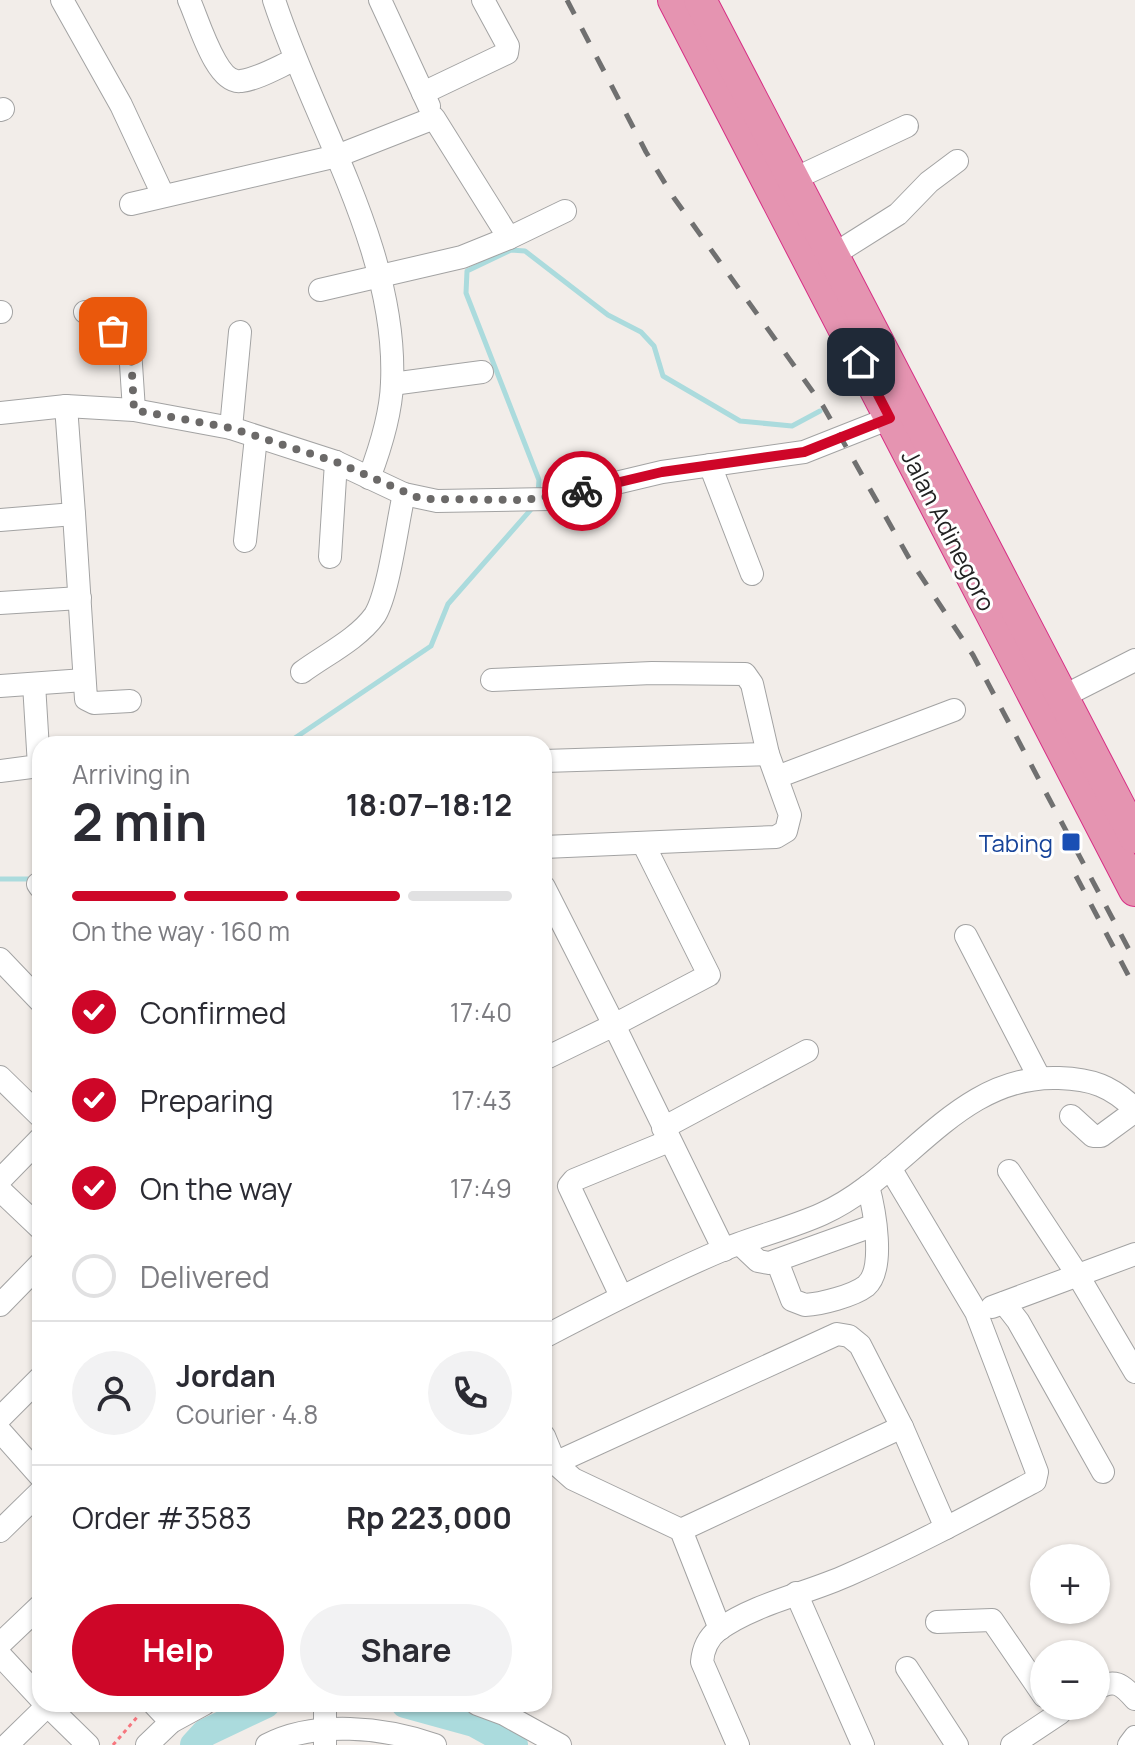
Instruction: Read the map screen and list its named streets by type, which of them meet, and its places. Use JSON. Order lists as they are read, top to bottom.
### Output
{
  "streets": {
    "highway": ["Jalan Adinegoro"]
  },
  "places": {
    "transit": ["Tabing"]
  },
  "page": {
    "heading": ["2 min", "Arriving in", "18:07–18:12"],
    "panel": [
      "Jordan",
      "Courier · 4.8",
      "Order #3583",
      "Rp 223,000"
    ],
    "bar": "On the way · 160 m",
    "list": [
      ["Confirmed", "17:40"],
      ["Preparing", "17:43"],
      ["On the way", "17:49"],
      "Delivered"
    ],
    "map_buttons": ["+", "−"],
    "buttons": ["Help", "Share"]
  }
}
